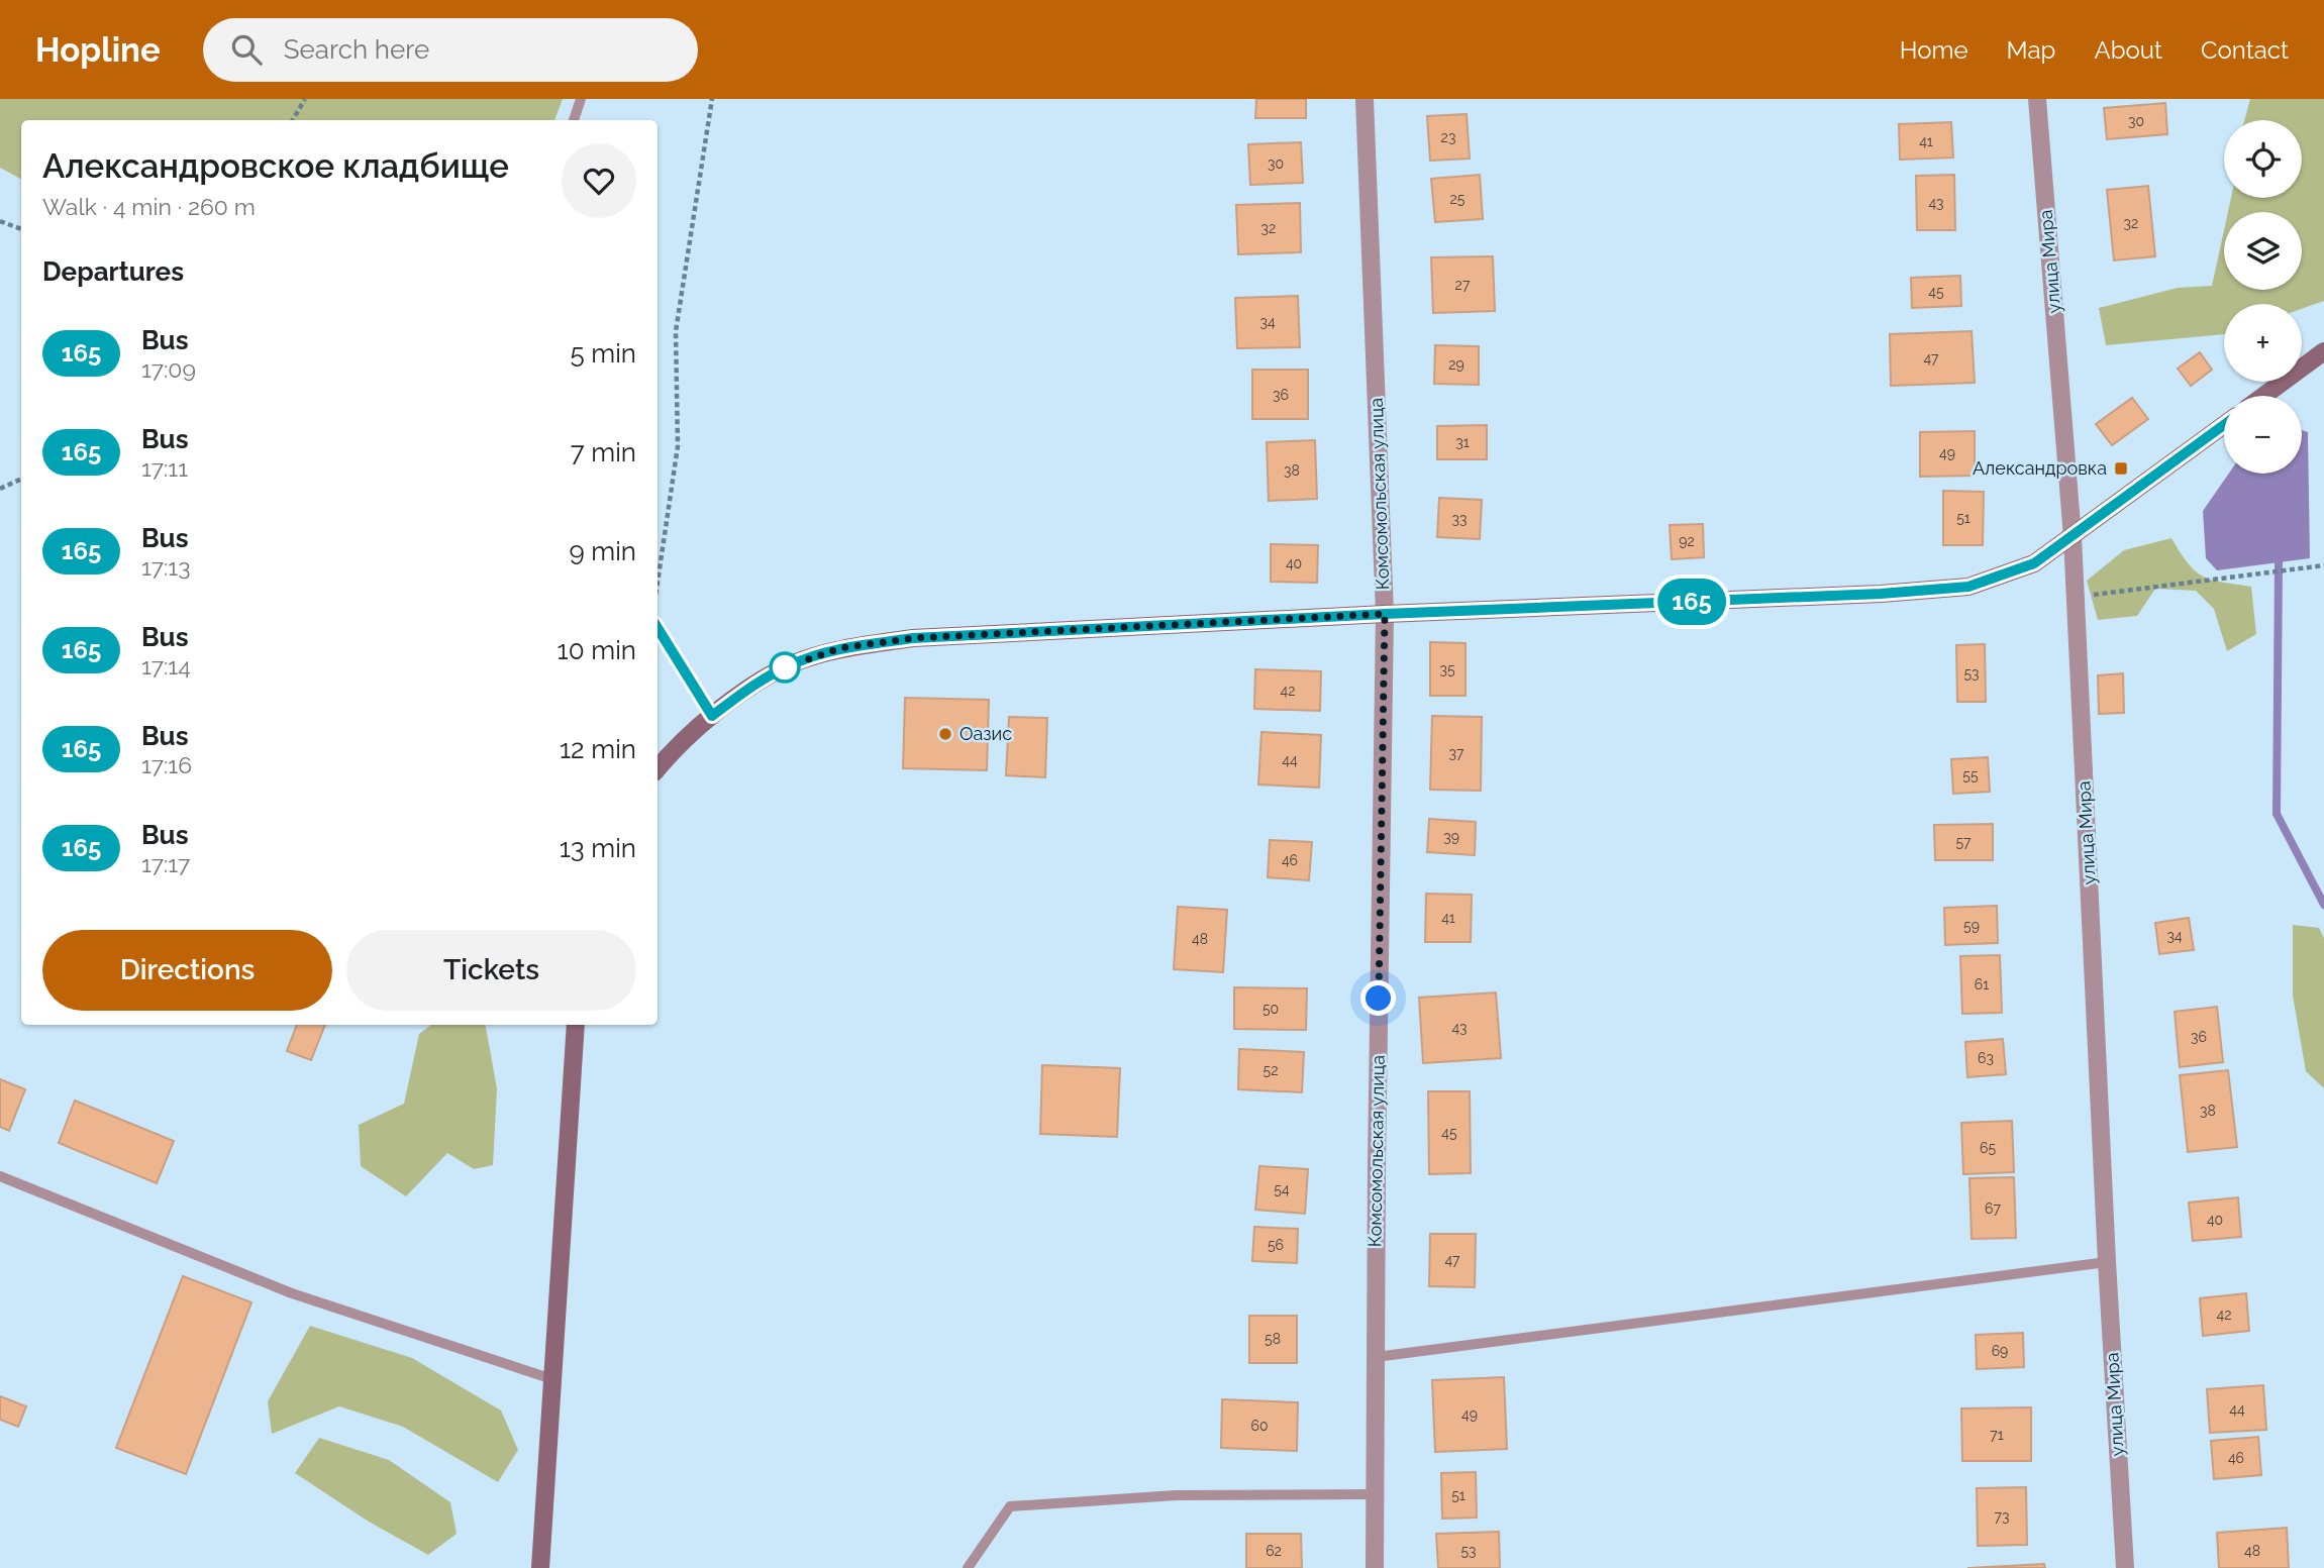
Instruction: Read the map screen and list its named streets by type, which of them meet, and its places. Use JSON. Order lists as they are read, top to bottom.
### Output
{
  "streets": {
    "street": ["улица Мира", "Комсомольская улица"]
  },
  "places": {
    "transit": ["Александровка"],
    "other": ["Оазис"]
  },
  "lines": ["bus line 165"],
  "house_numbers": [
    "30",
    "23",
    "41",
    "30",
    "25",
    "43",
    "32",
    "32",
    "27",
    "45",
    "34",
    "47",
    "29",
    "36",
    "31",
    "49",
    "38",
    "51",
    "33",
    "92",
    "40",
    "35",
    "53",
    "42",
    "37",
    "44",
    "55",
    "39",
    "57",
    "46",
    "41",
    "59",
    "34",
    "48",
    "61",
    "50",
    "43",
    "36",
    "63",
    "52",
    "38",
    "45",
    "65",
    "54",
    "67",
    "40",
    "56",
    "47",
    "42",
    "58",
    "69",
    "44",
    "49",
    "60",
    "71",
    "46",
    "51",
    "73",
    "62",
    "53",
    "48"
  ],
  "page": {
    "header": "Hopline",
    "search": "Search here",
    "nav": [
      "Home",
      "Map",
      "About",
      "Contact"
    ],
    "on_map": "165",
    "map_buttons": ["+", "−"],
    "heading": [
      ["Александровское кладбище", "Walk · 4 min · 260 m"],
      "Departures"
    ],
    "list": [
      {
        "mark": "165",
        "name": "Bus",
        "note": "17:09",
        "value": "5 min"
      },
      {
        "mark": "165",
        "name": "Bus",
        "note": "17:11",
        "value": "7 min"
      },
      {
        "mark": "165",
        "name": "Bus",
        "note": "17:13",
        "value": "9 min"
      },
      {
        "mark": "165",
        "name": "Bus",
        "note": "17:14",
        "value": "10 min"
      },
      {
        "mark": "165",
        "name": "Bus",
        "note": "17:16",
        "value": "12 min"
      },
      {
        "mark": "165",
        "name": "Bus",
        "note": "17:17",
        "value": "13 min"
      }
    ],
    "buttons": ["Directions", "Tickets"]
  }
}
